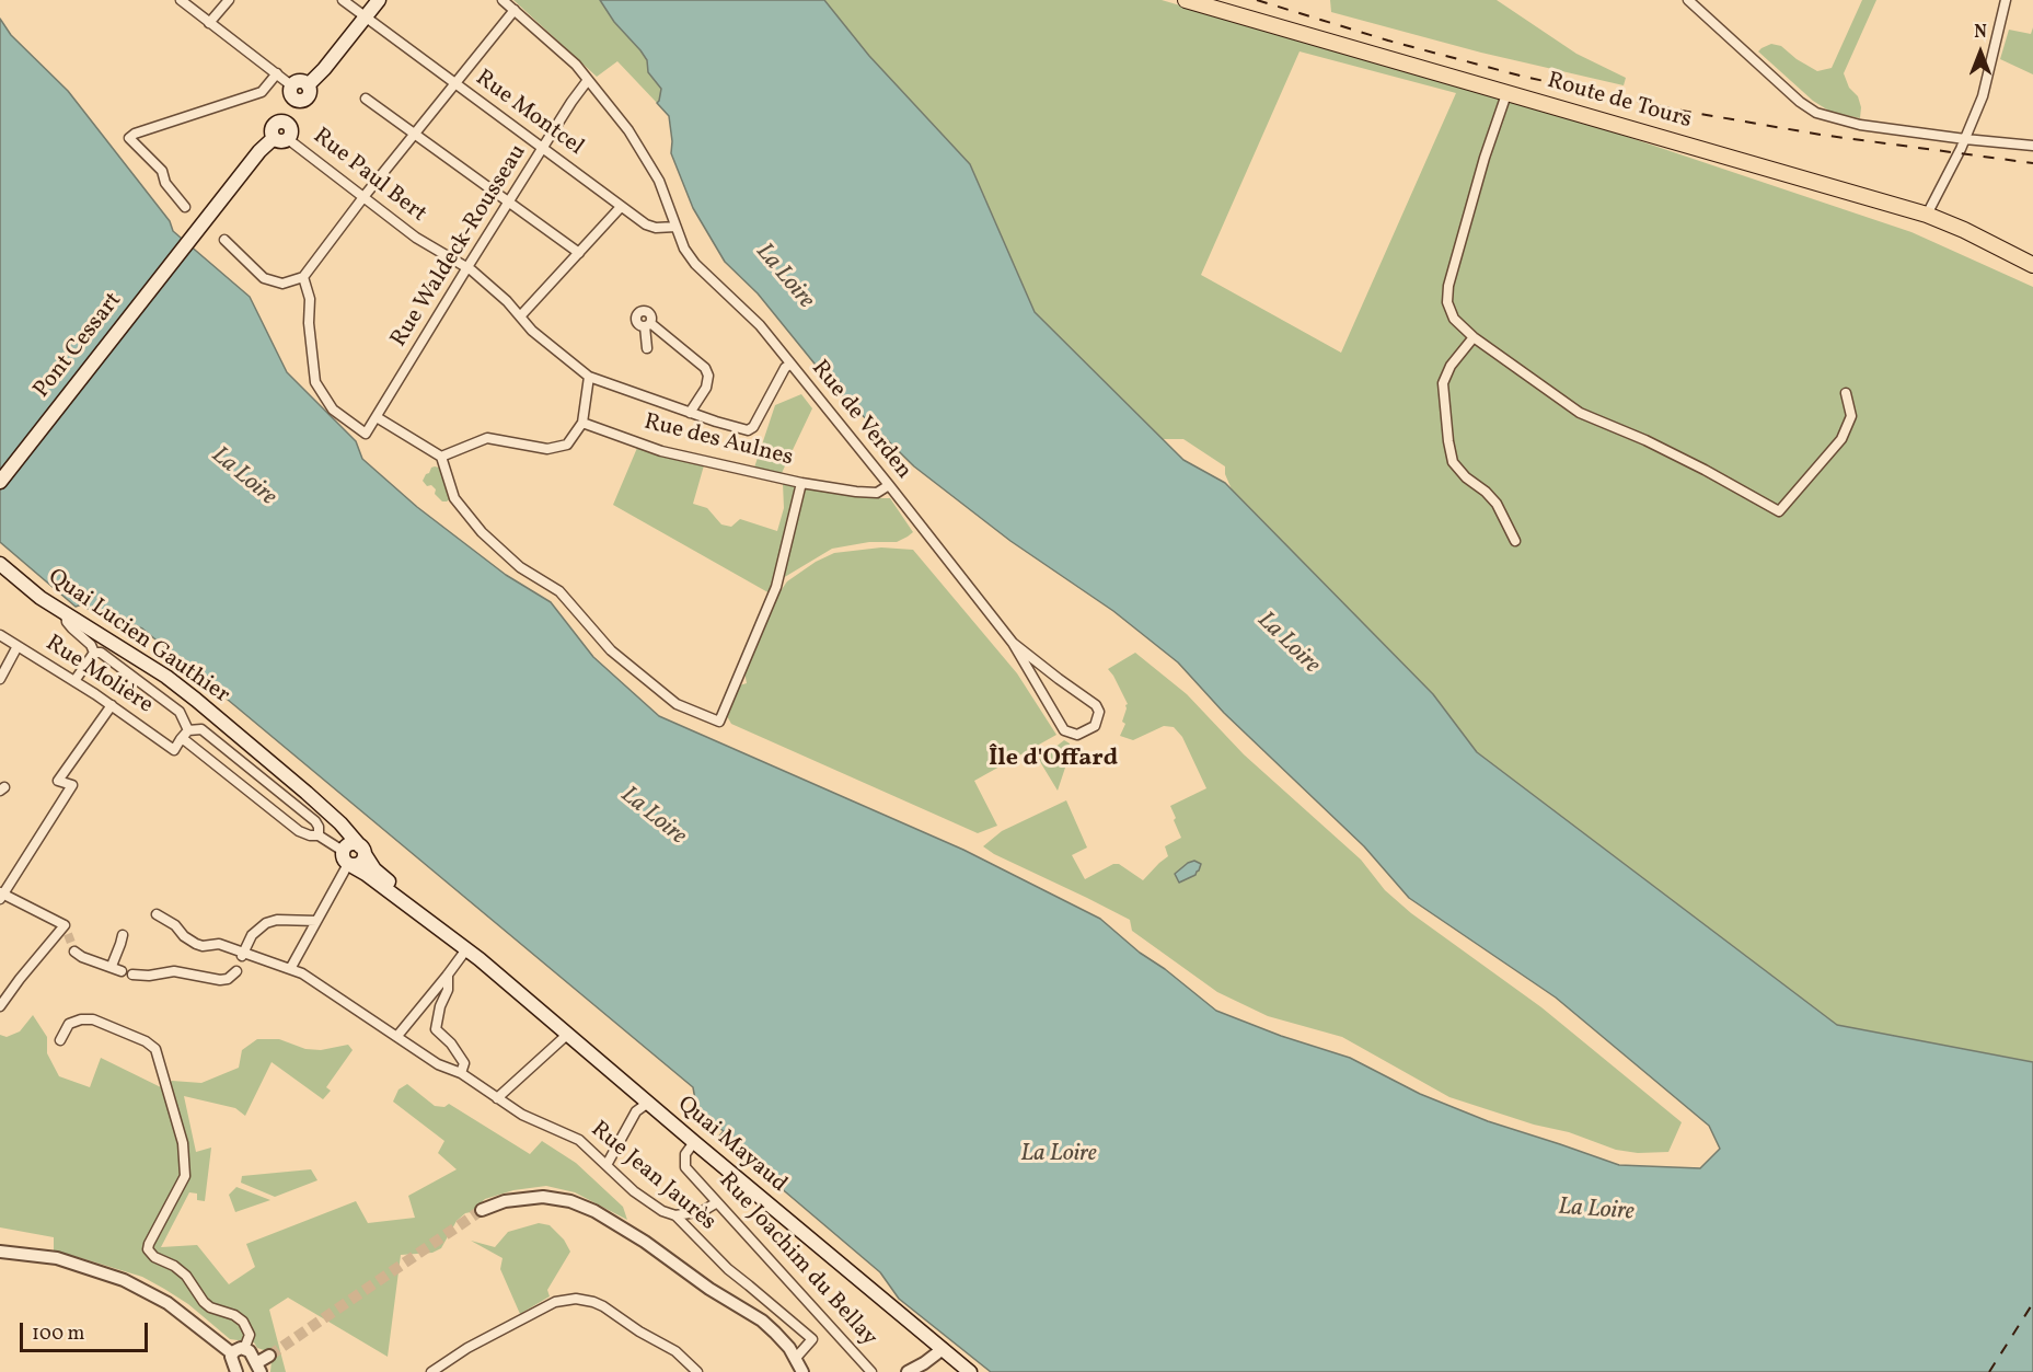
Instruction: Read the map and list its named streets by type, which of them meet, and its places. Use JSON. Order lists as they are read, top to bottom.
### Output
{
  "streets": {
    "main road": [
      "Route de Tours",
      "Pont Cessart",
      "Quai Lucien Gauthier",
      "Quai Mayaud"
    ],
    "street": [
      "Rue Montcel",
      "Rue Paul Bert",
      "Rue Waldeck-Rousseau",
      "Rue de Verden",
      "Rue des Aulnes",
      "Rue Molière",
      "Rue Jean Jaurès",
      "Rue Joachim du Bellay"
    ]
  },
  "crossings": [
    ["Rue Montcel", "Rue Waldeck-Rousseau"],
    ["Rue Montcel", "Rue de Verden"],
    ["Rue Paul Bert", "Rue Waldeck-Rousseau"],
    ["Rue Paul Bert", "Pont Cessart"],
    ["Rue Paul Bert", "Rue de Verden"],
    ["Rue Waldeck-Rousseau", "Rue de Verden"],
    ["Rue de Verden", "Rue des Aulnes"],
    ["Quai Lucien Gauthier", "Quai Mayaud"],
    ["Quai Mayaud", "Rue Joachim du Bellay"]
  ],
  "districts": ["Île d'Offard"],
  "water": ["La Loire"],
  "scale_bar": "100 m",
  "north": "top"
}
